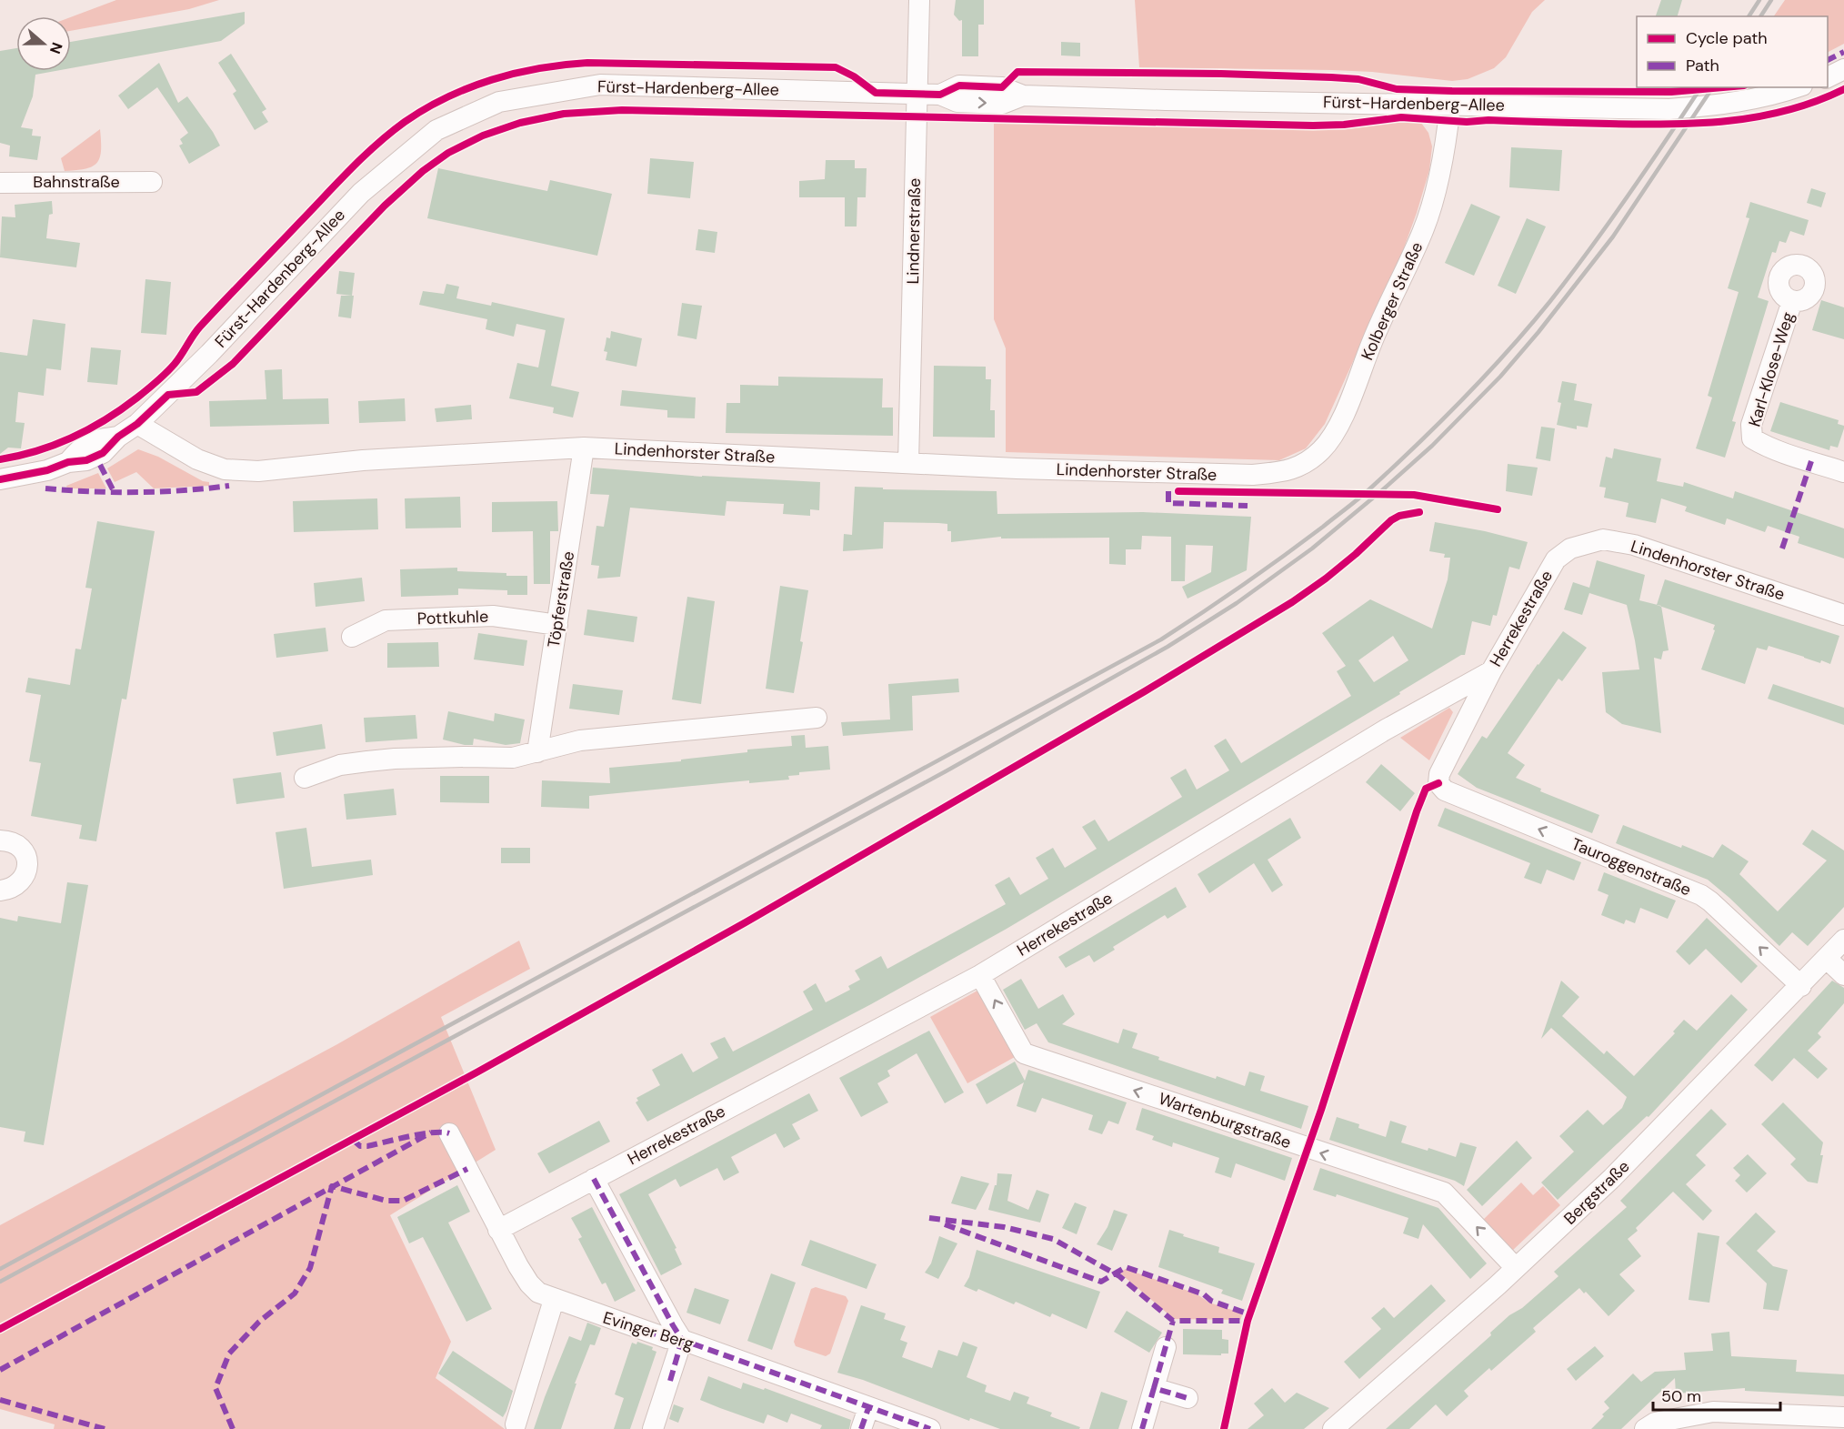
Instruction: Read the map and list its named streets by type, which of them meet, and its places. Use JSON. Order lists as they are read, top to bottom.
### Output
{
  "streets": {
    "street": [
      "Fürst-Hardenberg-Allee",
      "Bahnstraße",
      "Lindnerstraße",
      "Kolberger Straße",
      "Karl-Klose-Weg",
      "Lindenhorster Straße",
      "Töpferstraße",
      "Pottkuhle",
      "Herrekestraße",
      "Tauroggenstraße",
      "Wartenburgstraße",
      "Bergstraße",
      "Evinger Berg"
    ]
  },
  "crossings": [
    ["Fürst-Hardenberg-Allee", "Lindnerstraße"],
    ["Fürst-Hardenberg-Allee", "Kolberger Straße"],
    ["Fürst-Hardenberg-Allee", "Lindenhorster Straße"],
    ["Lindnerstraße", "Lindenhorster Straße"],
    ["Kolberger Straße", "Lindenhorster Straße"],
    ["Lindenhorster Straße", "Töpferstraße"],
    ["Lindenhorster Straße", "Herrekestraße"],
    ["Töpferstraße", "Pottkuhle"],
    ["Herrekestraße", "Tauroggenstraße"],
    ["Herrekestraße", "Wartenburgstraße"],
    ["Herrekestraße", "Evinger Berg"],
    ["Tauroggenstraße", "Bergstraße"],
    ["Wartenburgstraße", "Bergstraße"]
  ],
  "one_way": ["Tauroggenstraße", "Wartenburgstraße"],
  "legend": ["Cycle path", "Path"],
  "scale_bar": "50 m",
  "north": "right"
}
